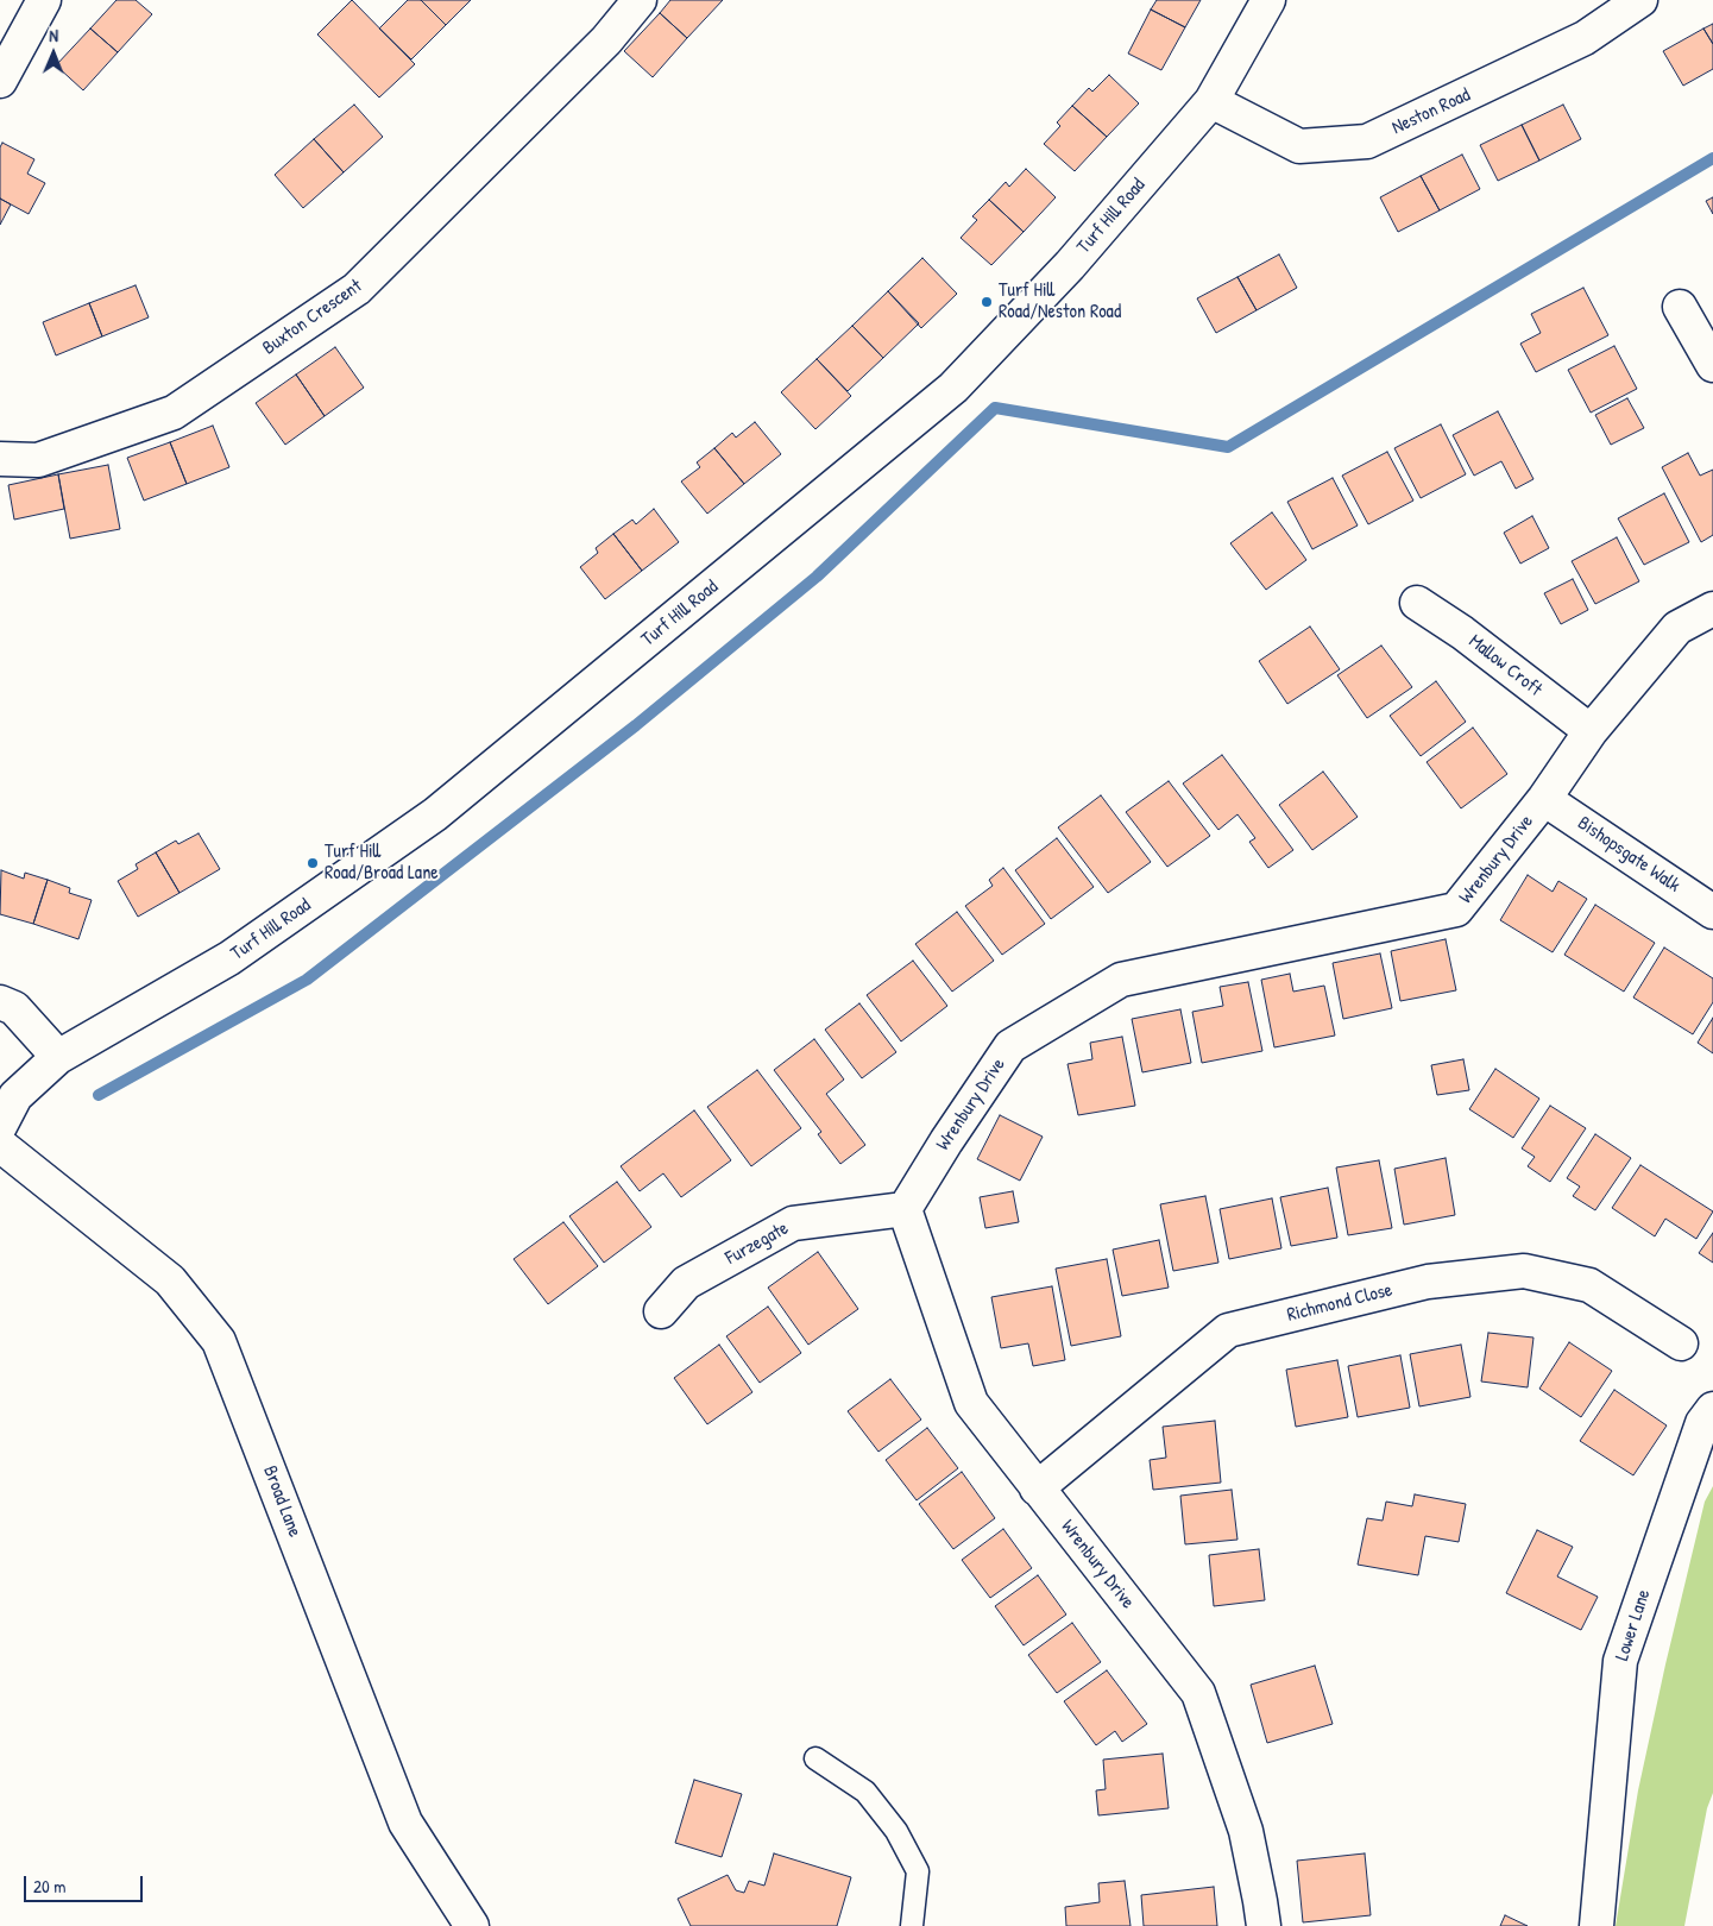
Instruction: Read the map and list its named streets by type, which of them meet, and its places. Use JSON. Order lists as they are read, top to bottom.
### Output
{
  "streets": {
    "street": [
      "Neston Road",
      "Turf Hill Road",
      "Buxton Crescent",
      "Mallow Croft",
      "Bishopsgate Walk",
      "Wrenbury Drive",
      "Furzegate",
      "Richmond Close",
      "Broad Lane",
      "Lower Lane"
    ]
  },
  "crossings": [
    ["Neston Road", "Turf Hill Road"],
    ["Mallow Croft", "Wrenbury Drive"],
    ["Bishopsgate Walk", "Wrenbury Drive"],
    ["Wrenbury Drive", "Furzegate"],
    ["Wrenbury Drive", "Richmond Close"]
  ],
  "places": ["Turf Hill Road/Neston Road", "Turf Hill Road/Broad Lane"],
  "scale_bar": "20 m",
  "north": "top"
}
